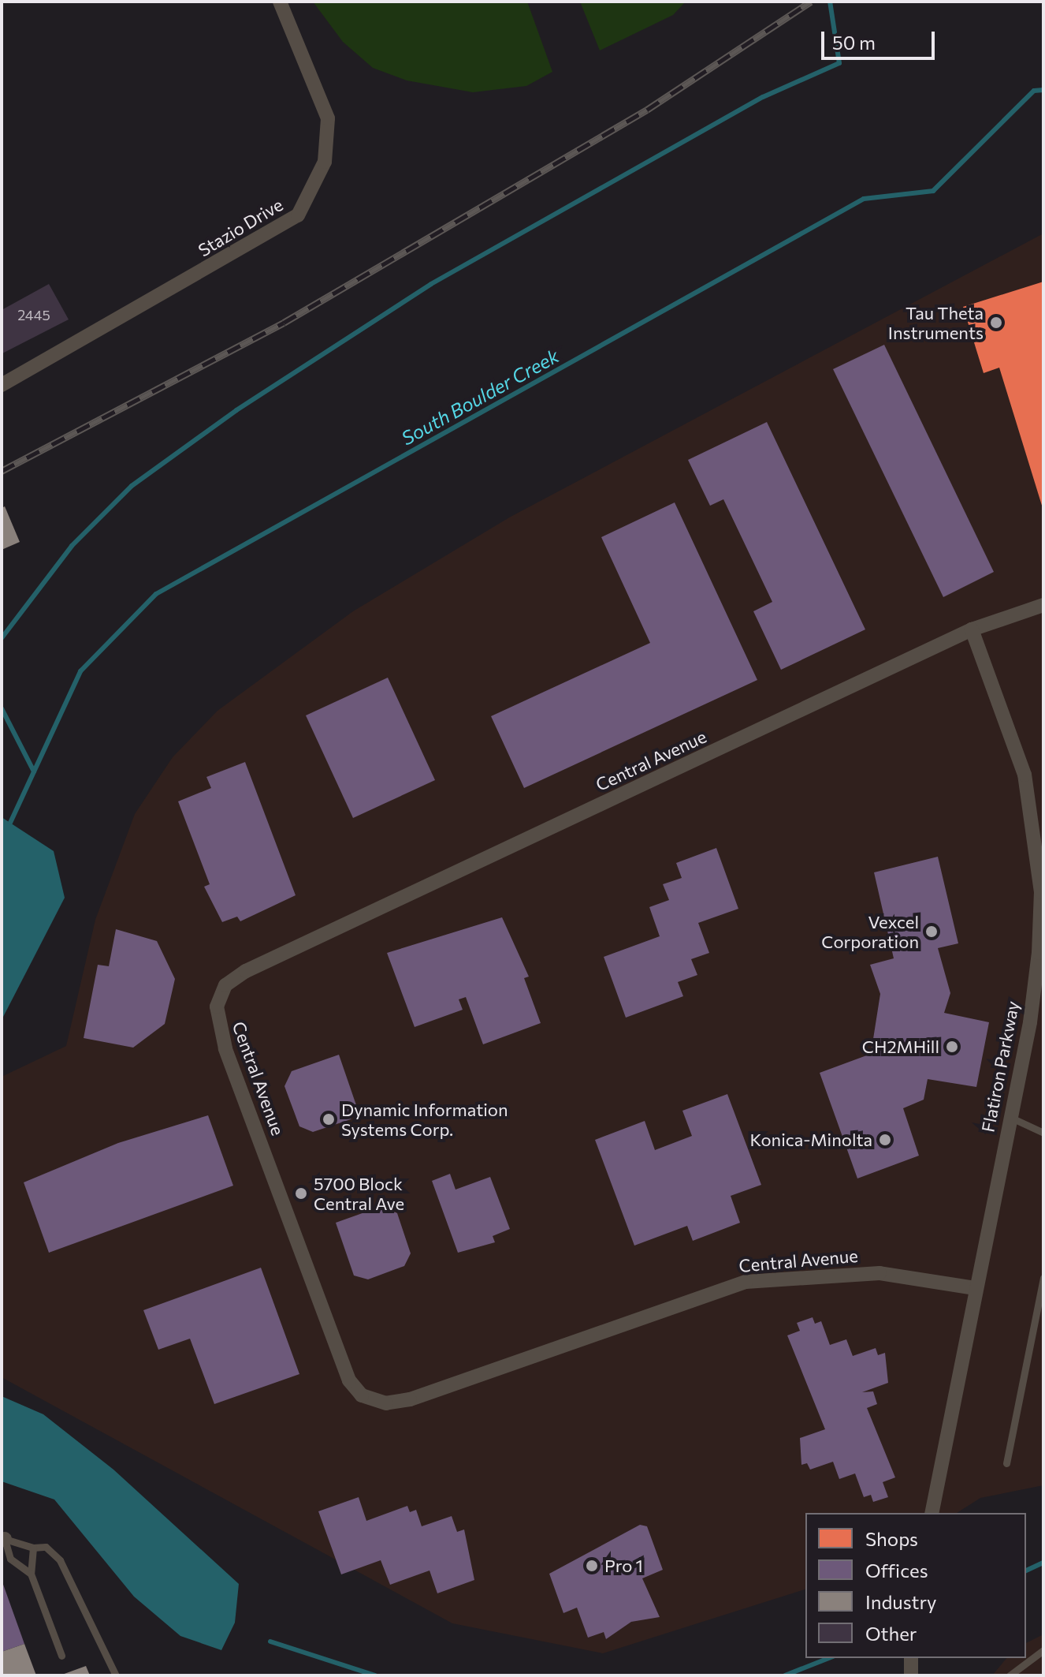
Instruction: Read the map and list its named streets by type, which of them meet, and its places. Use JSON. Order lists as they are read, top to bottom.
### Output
{
  "streets": {
    "street": ["Stazio Drive", "Central Avenue", "Flatiron Parkway"]
  },
  "crossings": [
    ["Central Avenue", "Flatiron Parkway"]
  ],
  "water": ["South Boulder Creek"],
  "places": [
    "Tau Theta Instruments",
    "Vexcel Corporation",
    "CH2MHill",
    "Dynamic Information Systems Corp.",
    "Konica-Minolta",
    "5700 Block Central Ave",
    "Pro 1"
  ],
  "house_numbers": ["2445"],
  "legend": [
    "Shops",
    "Offices",
    "Industry",
    "Other"
  ],
  "scale_bar": "50 m"
}
